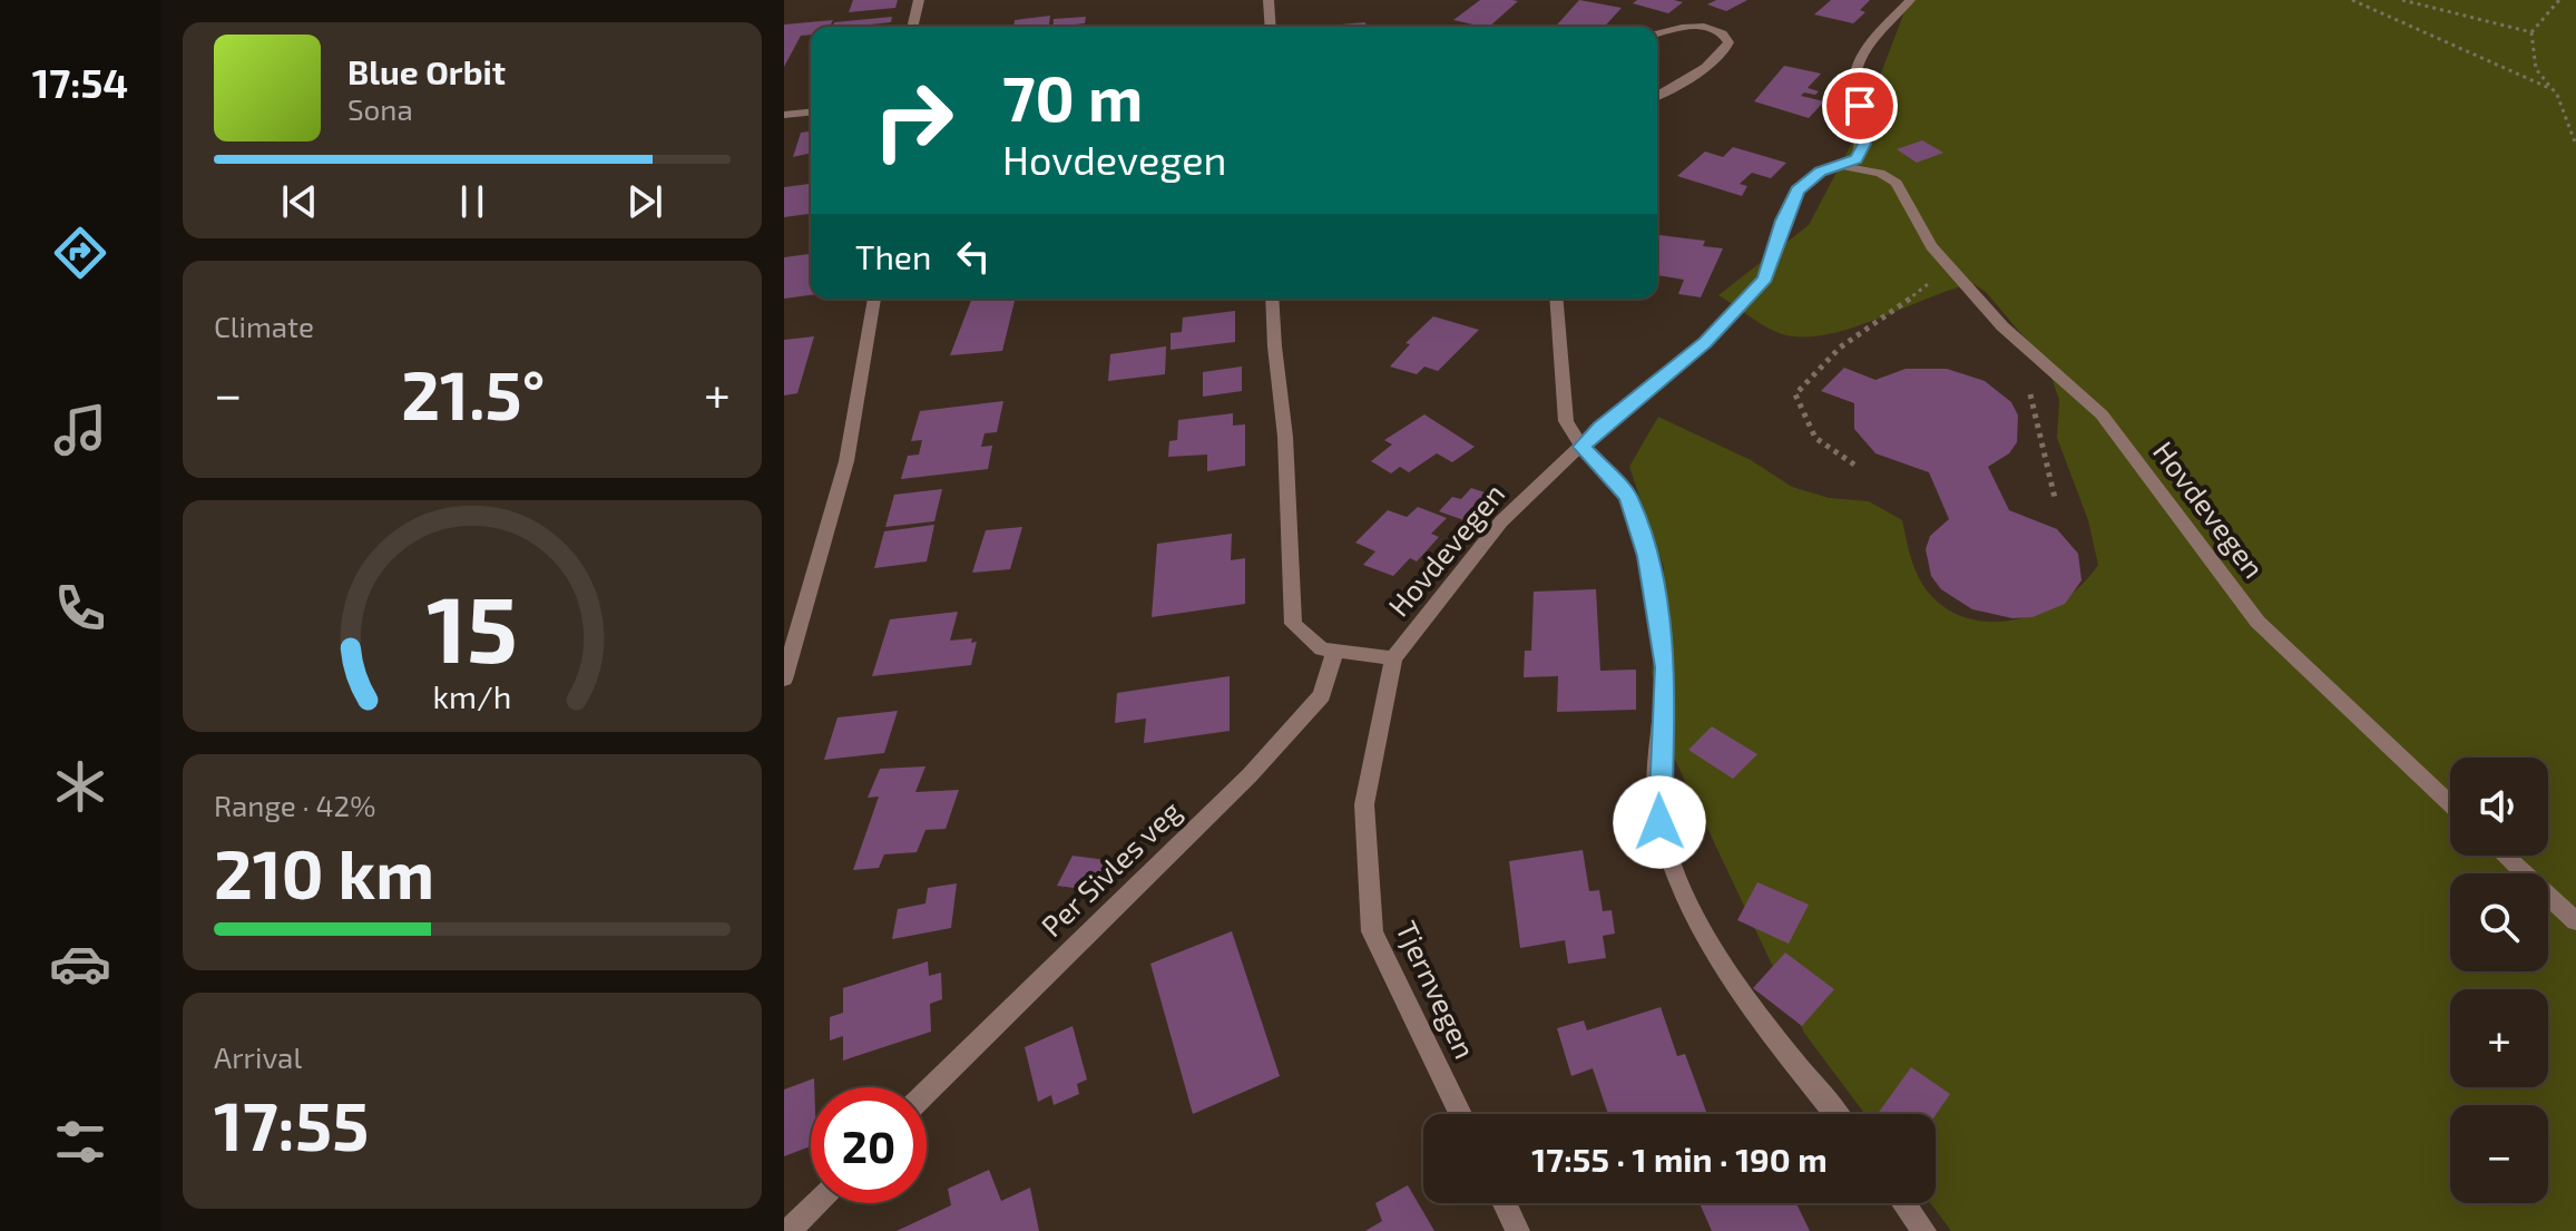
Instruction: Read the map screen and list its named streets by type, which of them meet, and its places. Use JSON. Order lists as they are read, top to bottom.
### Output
{
  "streets": {
    "street": ["Hovdevegen", "Per Sivles veg", "Tjernvegen"]
  },
  "crossings": [
    ["Hovdevegen", "Per Sivles veg"],
    ["Hovdevegen", "Tjernvegen"]
  ],
  "page": {
    "tabs": "17:54",
    "turn": ["70 m", "Hovdevegen"],
    "song": ["Blue Orbit", "Sona"],
    "then": "Then",
    "tile": [
      "Climate",
      ["Range · 42%", "210 km"],
      ["Arrival", "17:55"]
    ],
    "heat": ["−", "21.5°", "+"],
    "map_buttons": ["+", "−"],
    "limit": "20",
    "trip": "17:55 · 1 min · 190 m",
    "gauge": ["15", "km/h"]
  }
}
